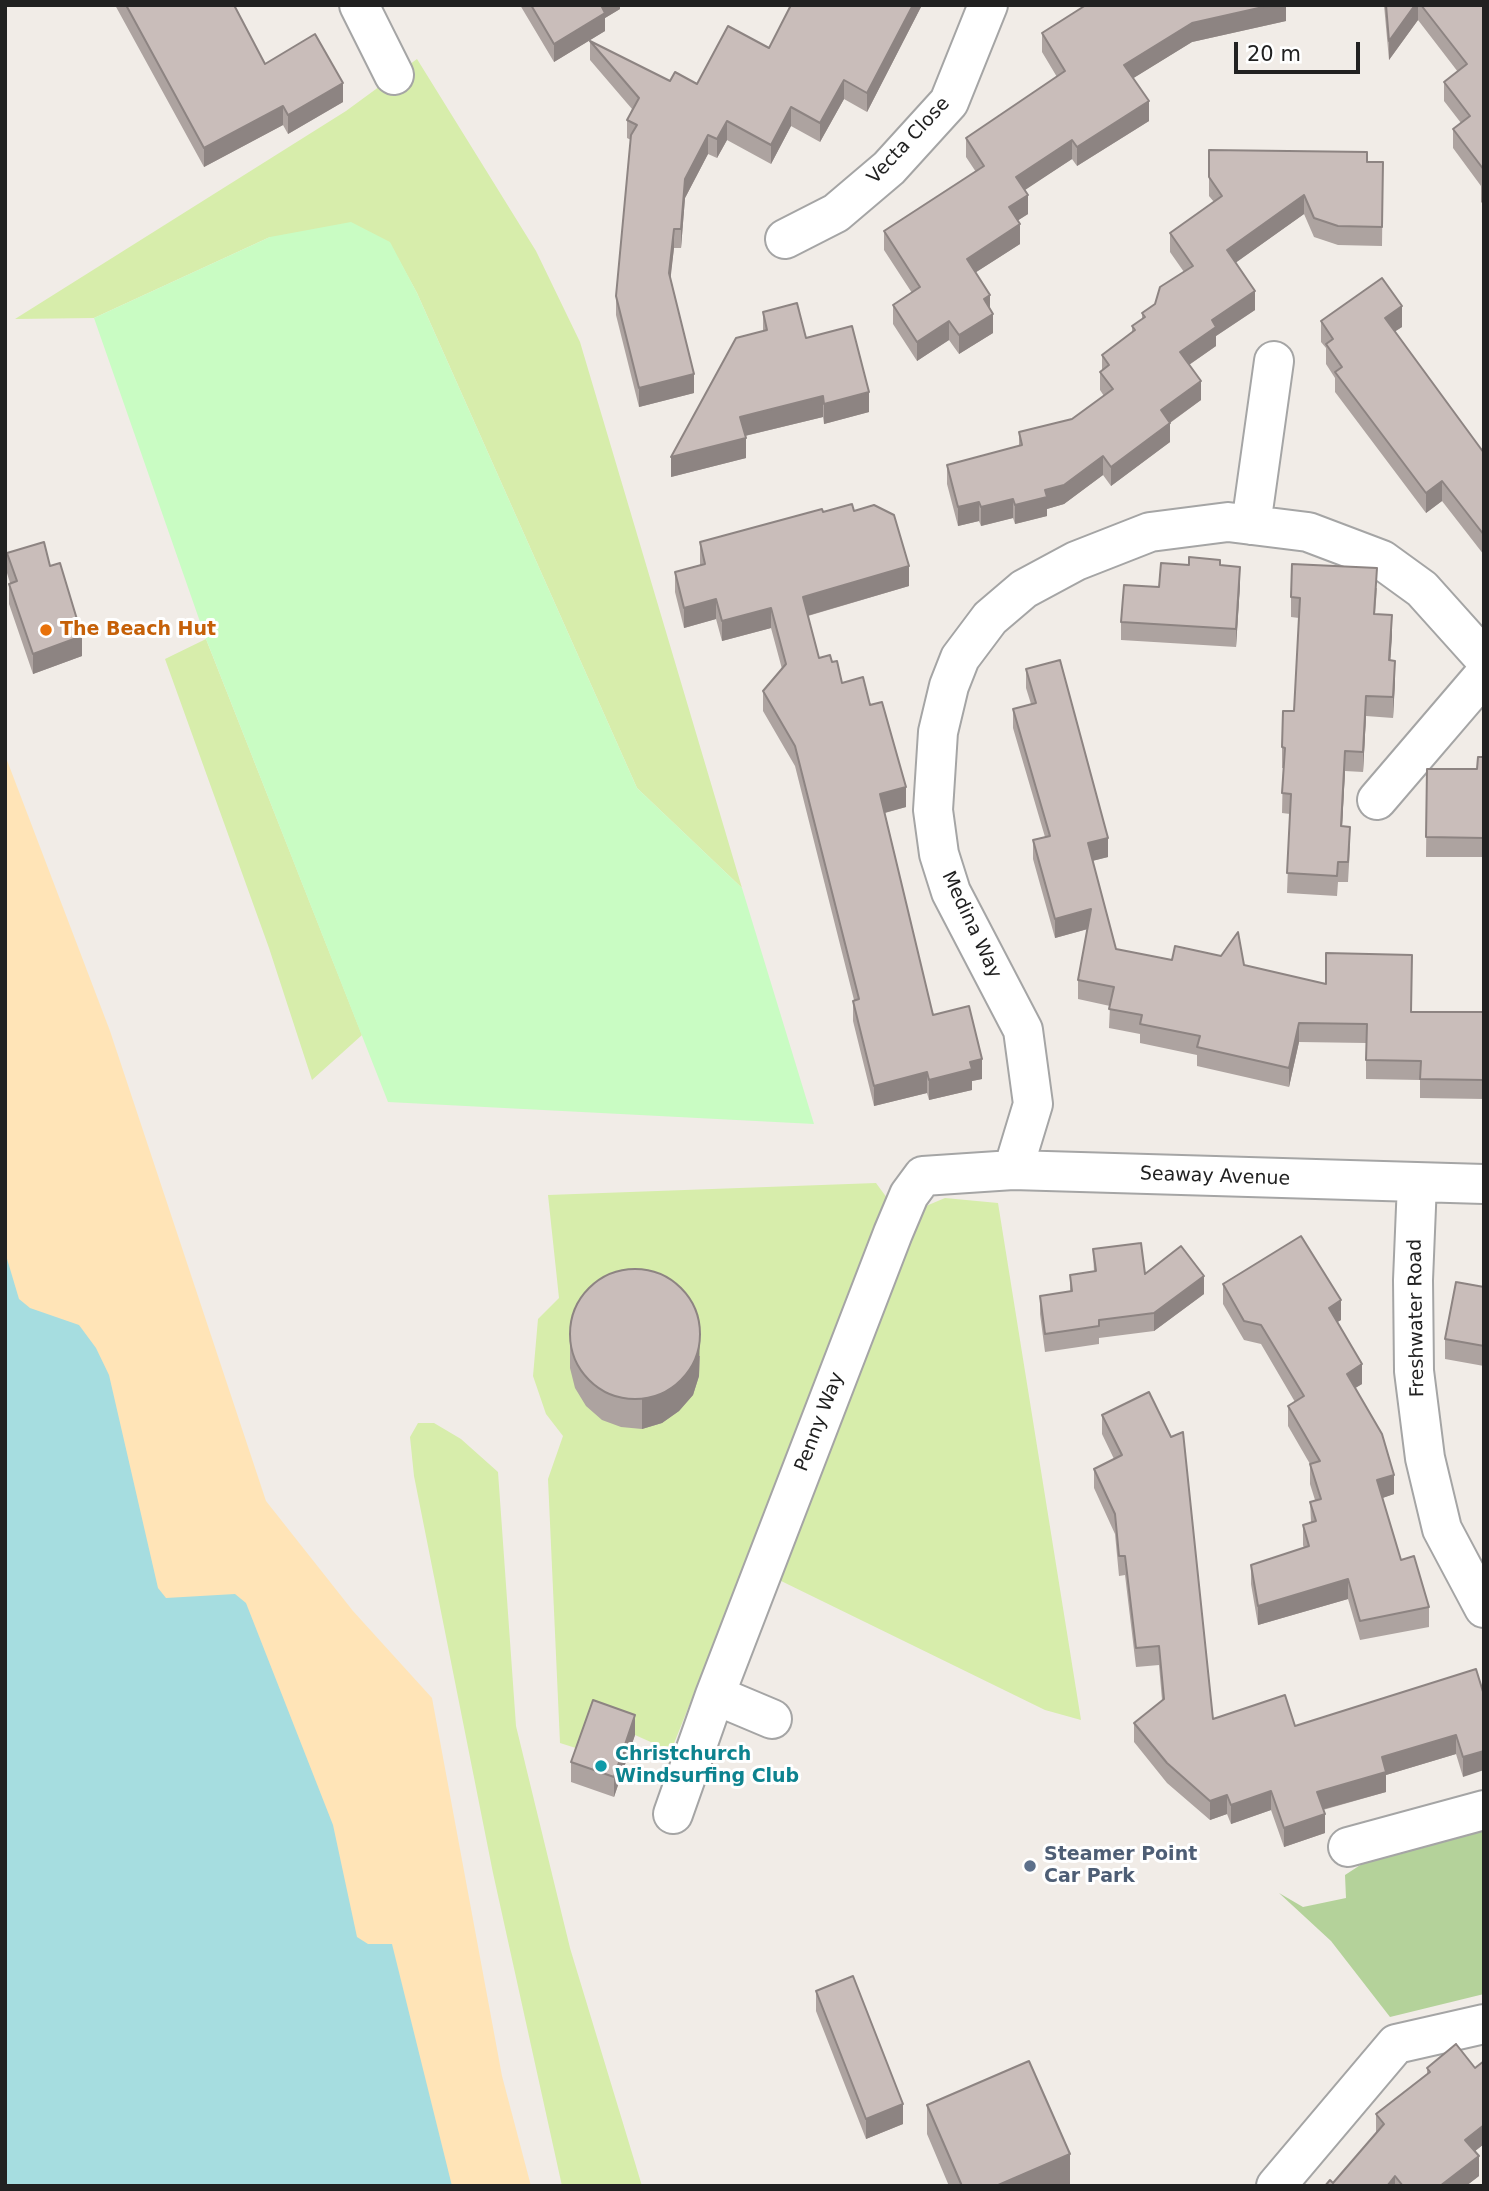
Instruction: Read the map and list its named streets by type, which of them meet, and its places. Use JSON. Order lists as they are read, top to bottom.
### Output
{
  "streets": {
    "street": [
      "Vecta Close",
      "Medina Way",
      "Seaway Avenue",
      "Freshwater Road",
      "Penny Way"
    ]
  },
  "crossings": [
    ["Medina Way", "Seaway Avenue"],
    ["Seaway Avenue", "Freshwater Road"],
    ["Seaway Avenue", "Penny Way"]
  ],
  "places": ["The Beach Hut", "Christchurch Windsurfing Club", "Steamer Point Car Park"],
  "scale_bar": "20 m"
}
